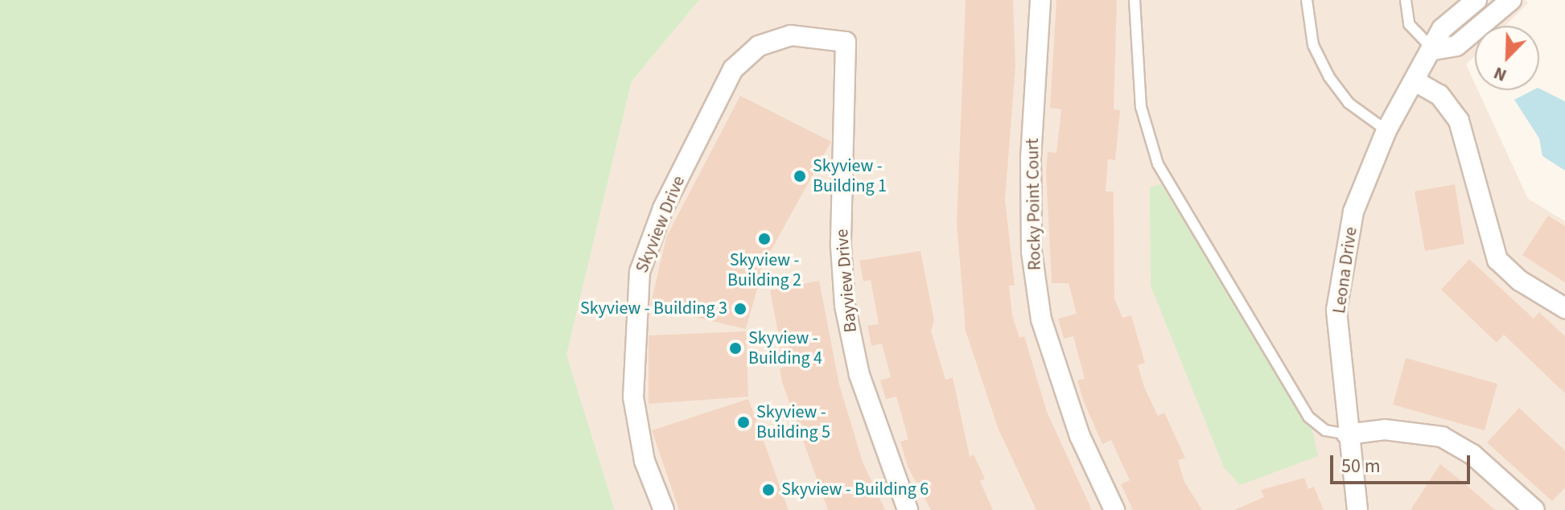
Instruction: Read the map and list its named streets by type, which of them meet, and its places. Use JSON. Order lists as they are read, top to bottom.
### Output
{
  "streets": {
    "street": [
      "Rocky Point Court",
      "Skyview Drive",
      "Leona Drive",
      "Bayview Drive"
    ]
  },
  "crossings": [
    ["Skyview Drive", "Bayview Drive"]
  ],
  "places": [
    "Skyview - Building 1",
    "Skyview - Building 2",
    "Skyview - Building 3",
    "Skyview - Building 4",
    "Skyview - Building 5",
    "Skyview - Building 6"
  ],
  "scale_bar": "50 m",
  "north": "bottom left"
}
